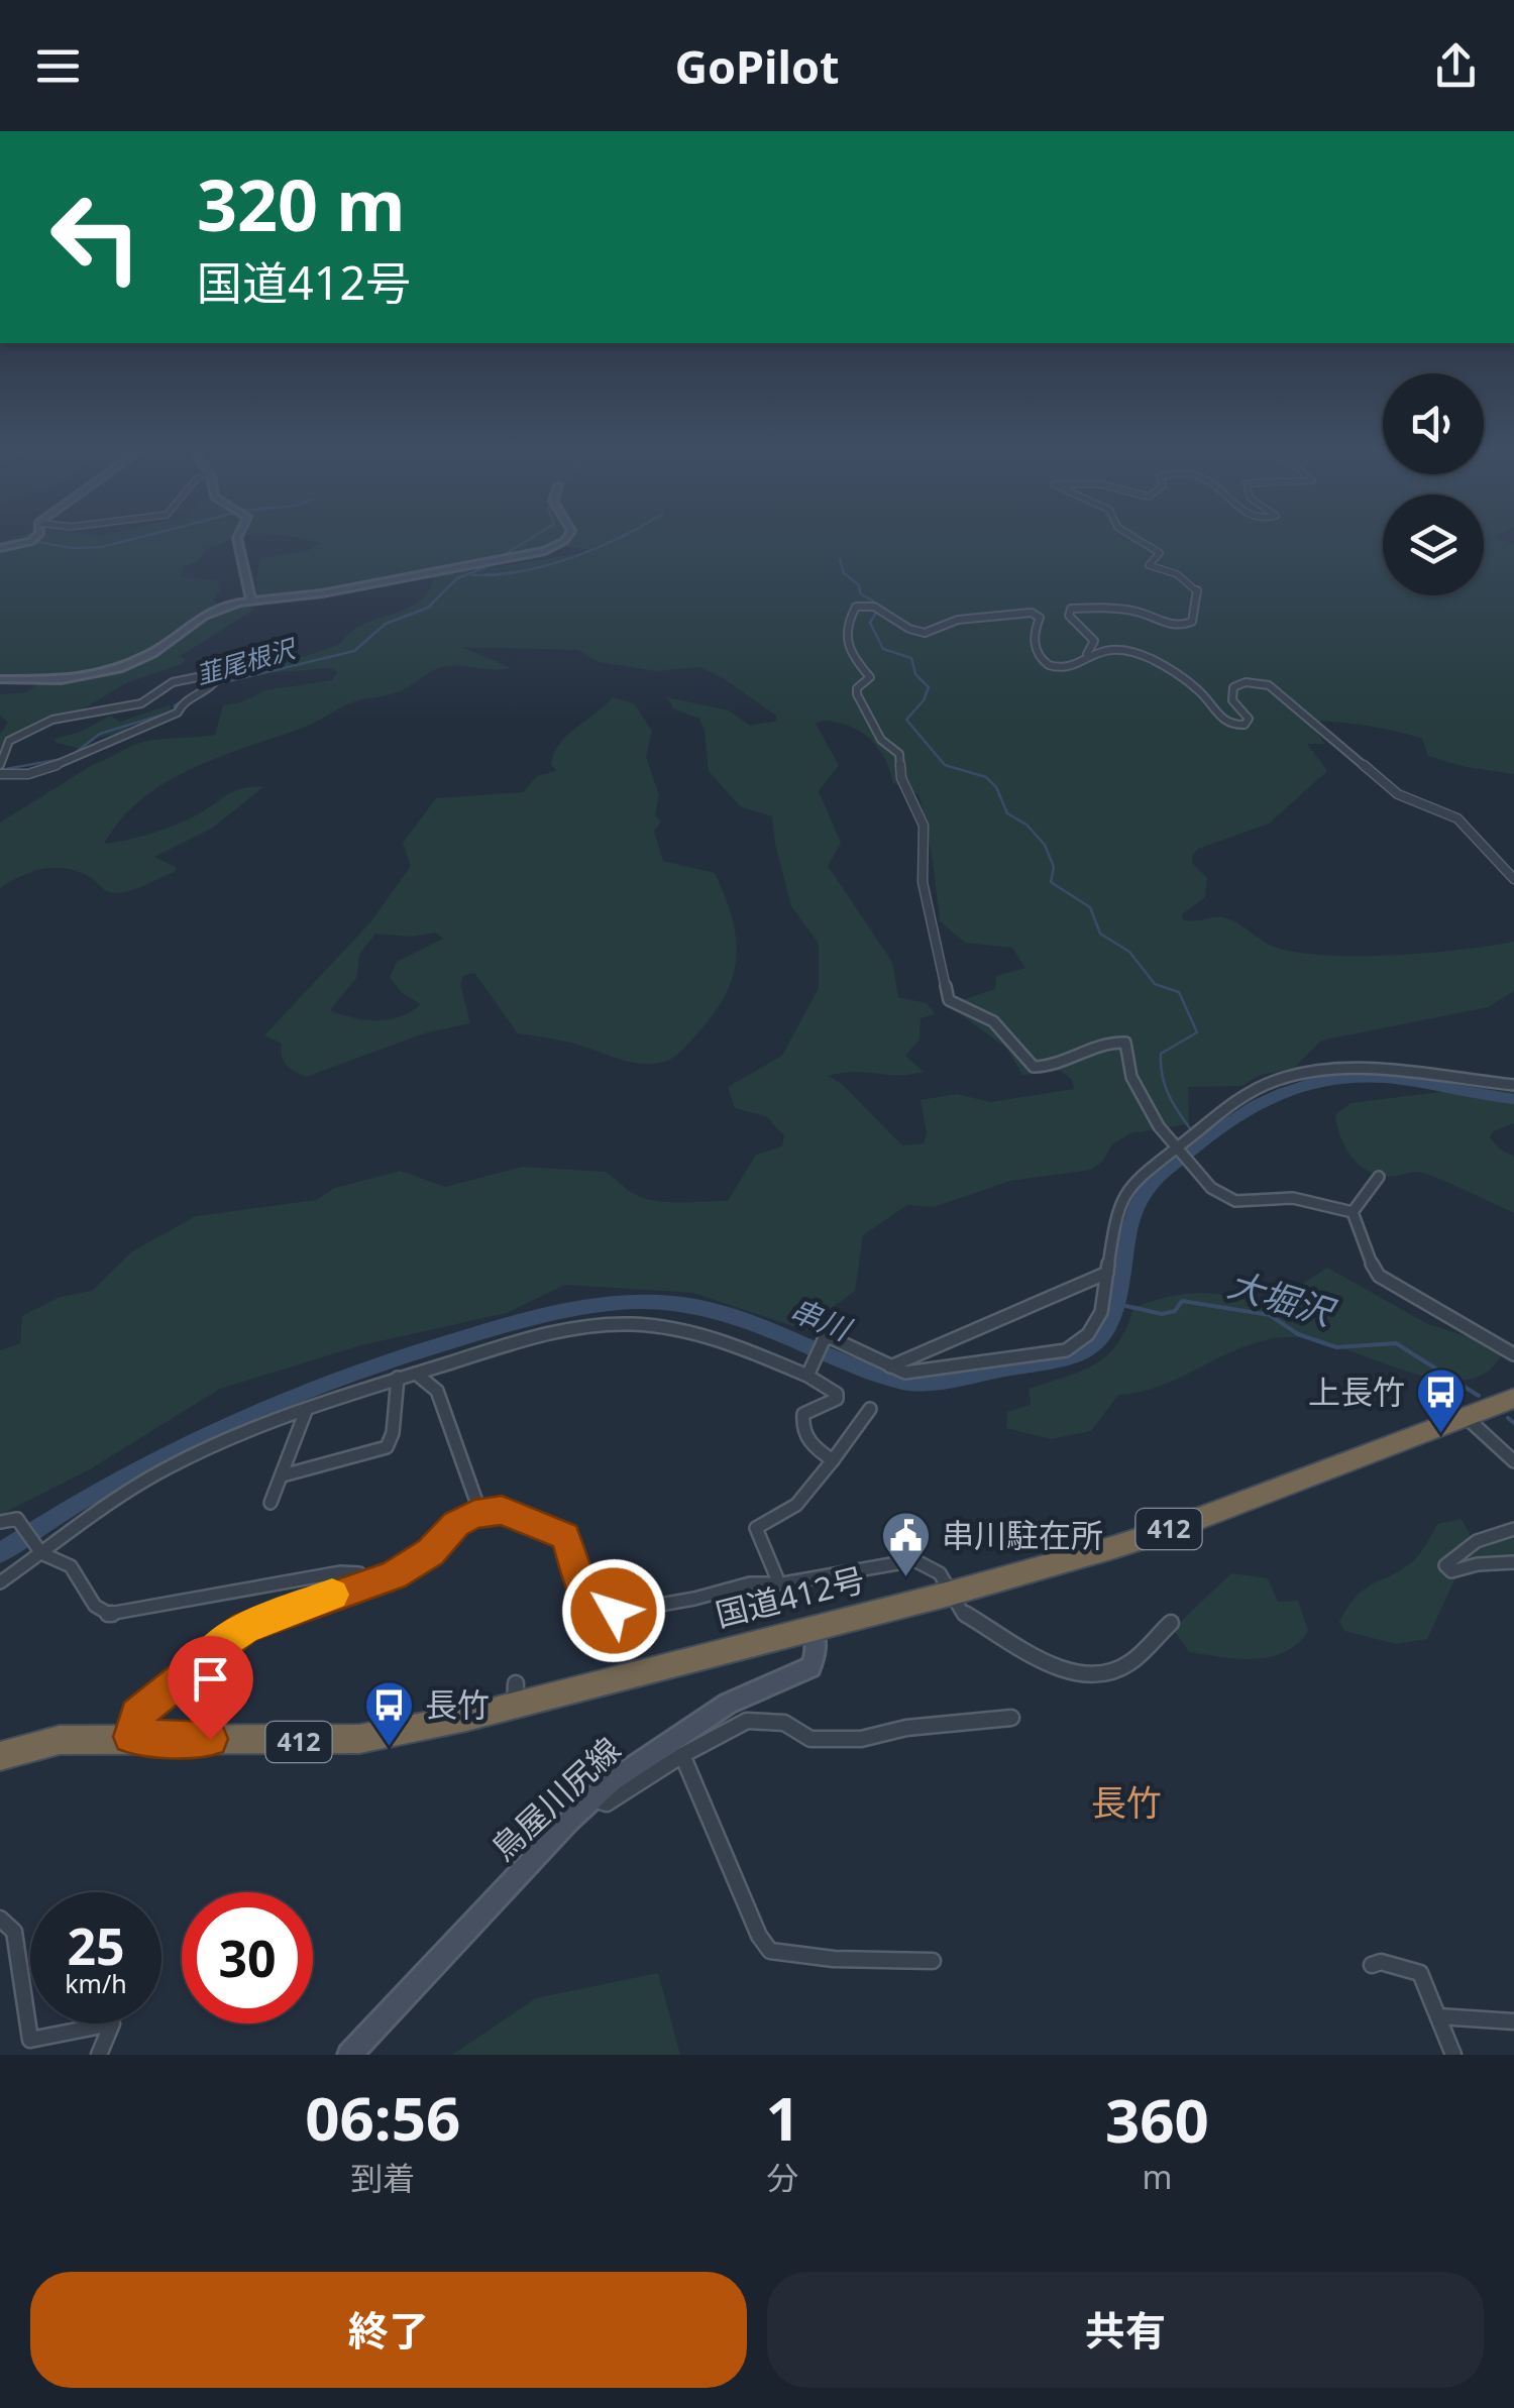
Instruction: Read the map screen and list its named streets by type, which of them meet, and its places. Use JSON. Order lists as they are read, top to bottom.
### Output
{
  "streets": {
    "highway": ["412", "国道412号"],
    "street": ["鳥屋川尻線"]
  },
  "crossings": [
    ["国道412号", "鳥屋川尻線"]
  ],
  "districts": ["長竹"],
  "water": ["韮尾根沢", "大堀沢", "串川"],
  "places": {
    "bus stop": ["上長竹", "長竹"],
    "public building": ["串川駐在所"]
  },
  "page": {
    "header": "GoPilot",
    "turn": ["320 m", "国道412号"],
    "speed": "25 km/h",
    "limit": "30",
    "eta": [
      "06:56",
      "到着",
      "1",
      "分",
      "360",
      "m"
    ],
    "buttons": ["終了", "共有"]
  }
}
